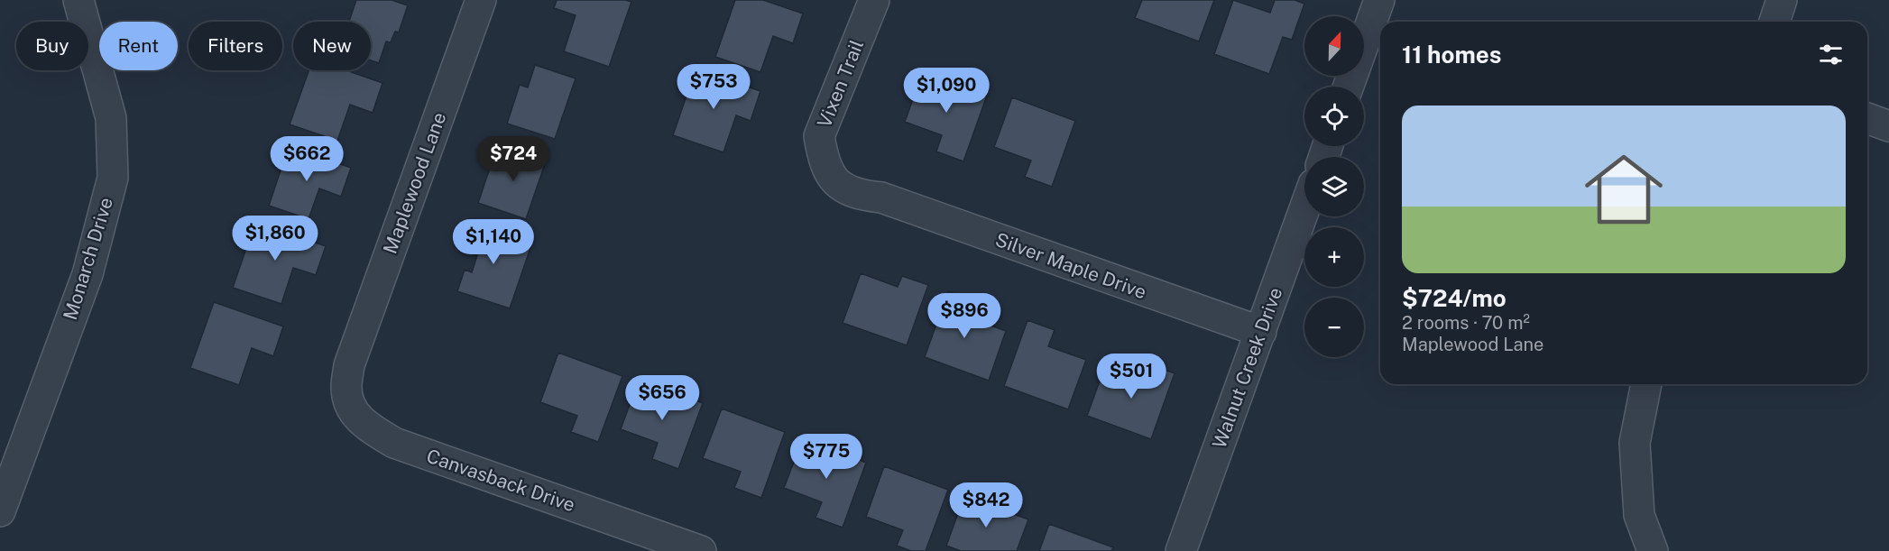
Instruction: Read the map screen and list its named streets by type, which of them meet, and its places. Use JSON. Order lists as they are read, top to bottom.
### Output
{
  "streets": {
    "street": [
      "Vixen Trail",
      "Maplewood Lane",
      "Monarch Drive",
      "Silver Maple Drive",
      "Walnut Creek Drive",
      "Canvasback Drive"
    ]
  },
  "crossings": [
    ["Vixen Trail", "Silver Maple Drive"],
    ["Maplewood Lane", "Canvasback Drive"],
    ["Silver Maple Drive", "Walnut Creek Drive"]
  ],
  "north": "top",
  "page": {
    "map_buttons": ["+", "−"],
    "chip": [
      "Buy",
      "Rent",
      "Filters",
      "New"
    ],
    "heading": "11 homes",
    "price": [
      "$753",
      "$1,090",
      "$662",
      "$724",
      "$1,860",
      "$1,140",
      "$896",
      "$501",
      "$656",
      "$775",
      "$842"
    ],
    "list": [
      {
        "name": "$724/mo",
        "note": "2 rooms · 70 m² · Maplewood Lane"
      }
    ]
  }
}
